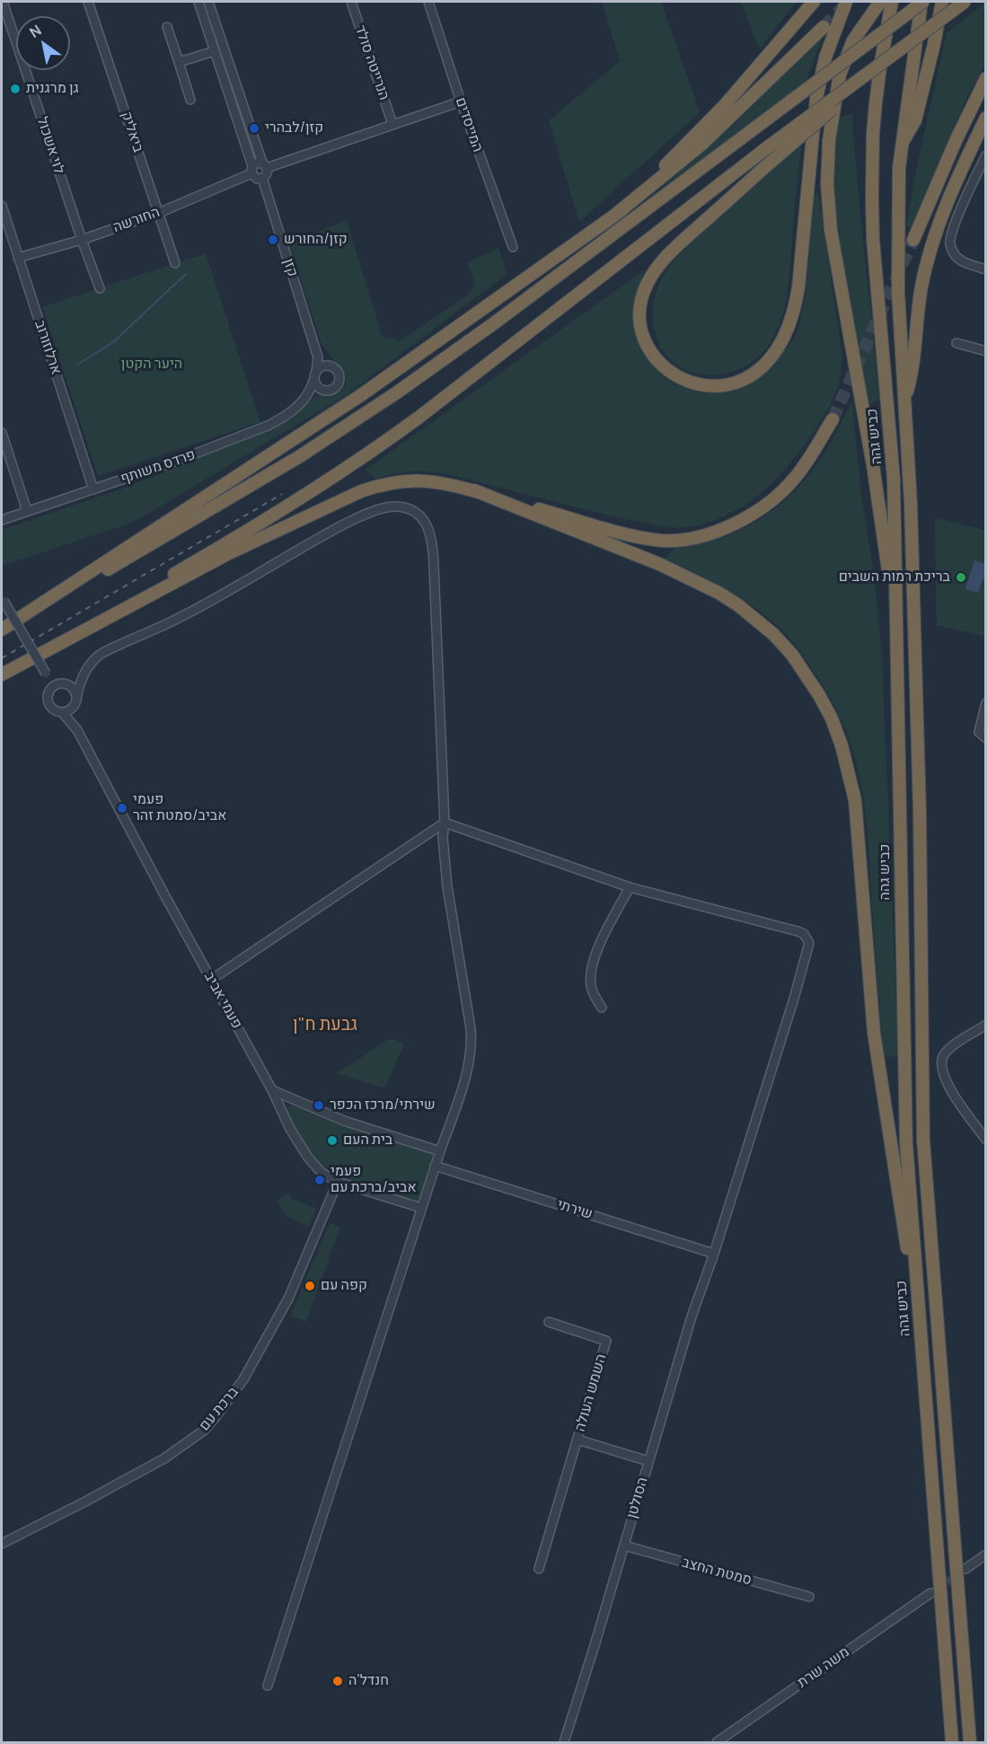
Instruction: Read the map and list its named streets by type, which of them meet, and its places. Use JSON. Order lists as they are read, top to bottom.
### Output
{
  "streets": {
    "highway": ["כביש גהה"],
    "street": [
      "הנרייטה סולד",
      "המייסדים",
      "ביאליק",
      "לוי אשכול",
      "החורשה",
      "קזן",
      "ארלוזורוב",
      "פרדס משותף",
      "פעמי אביב",
      "שירתי",
      "השמש העולה",
      "ברכת עם",
      "הסולטן",
      "סמטת החצב",
      "משה שרת"
    ]
  },
  "crossings": [
    ["ביאליק", "החורשה"],
    ["לוי אשכול", "החורשה"],
    ["החורשה", "קזן"],
    ["החורשה", "ארלוזורוב"],
    ["קזן", "פרדס משותף"],
    ["ארלוזורוב", "פרדס משותף"],
    ["פעמי אביב", "ברכת עם"],
    ["שירתי", "הסולטן"],
    ["השמש העולה", "הסולטן"],
    ["הסולטן", "סמטת החצב"]
  ],
  "districts": ["גבעת ח\"ן"],
  "parks": ["היער הקטן"],
  "places": [
    "גן מרגנית",
    "קזן/לבהרי",
    "קזן/החורש",
    "בריכת רמות השבים",
    "פעמי אביב/סמטת זהר",
    "שירתי/מרכז הכפר",
    "בית העם",
    "פעמי אביב/ברכת עם",
    "קפה עם",
    "חנדל'ה"
  ],
  "north": "top left"
}
